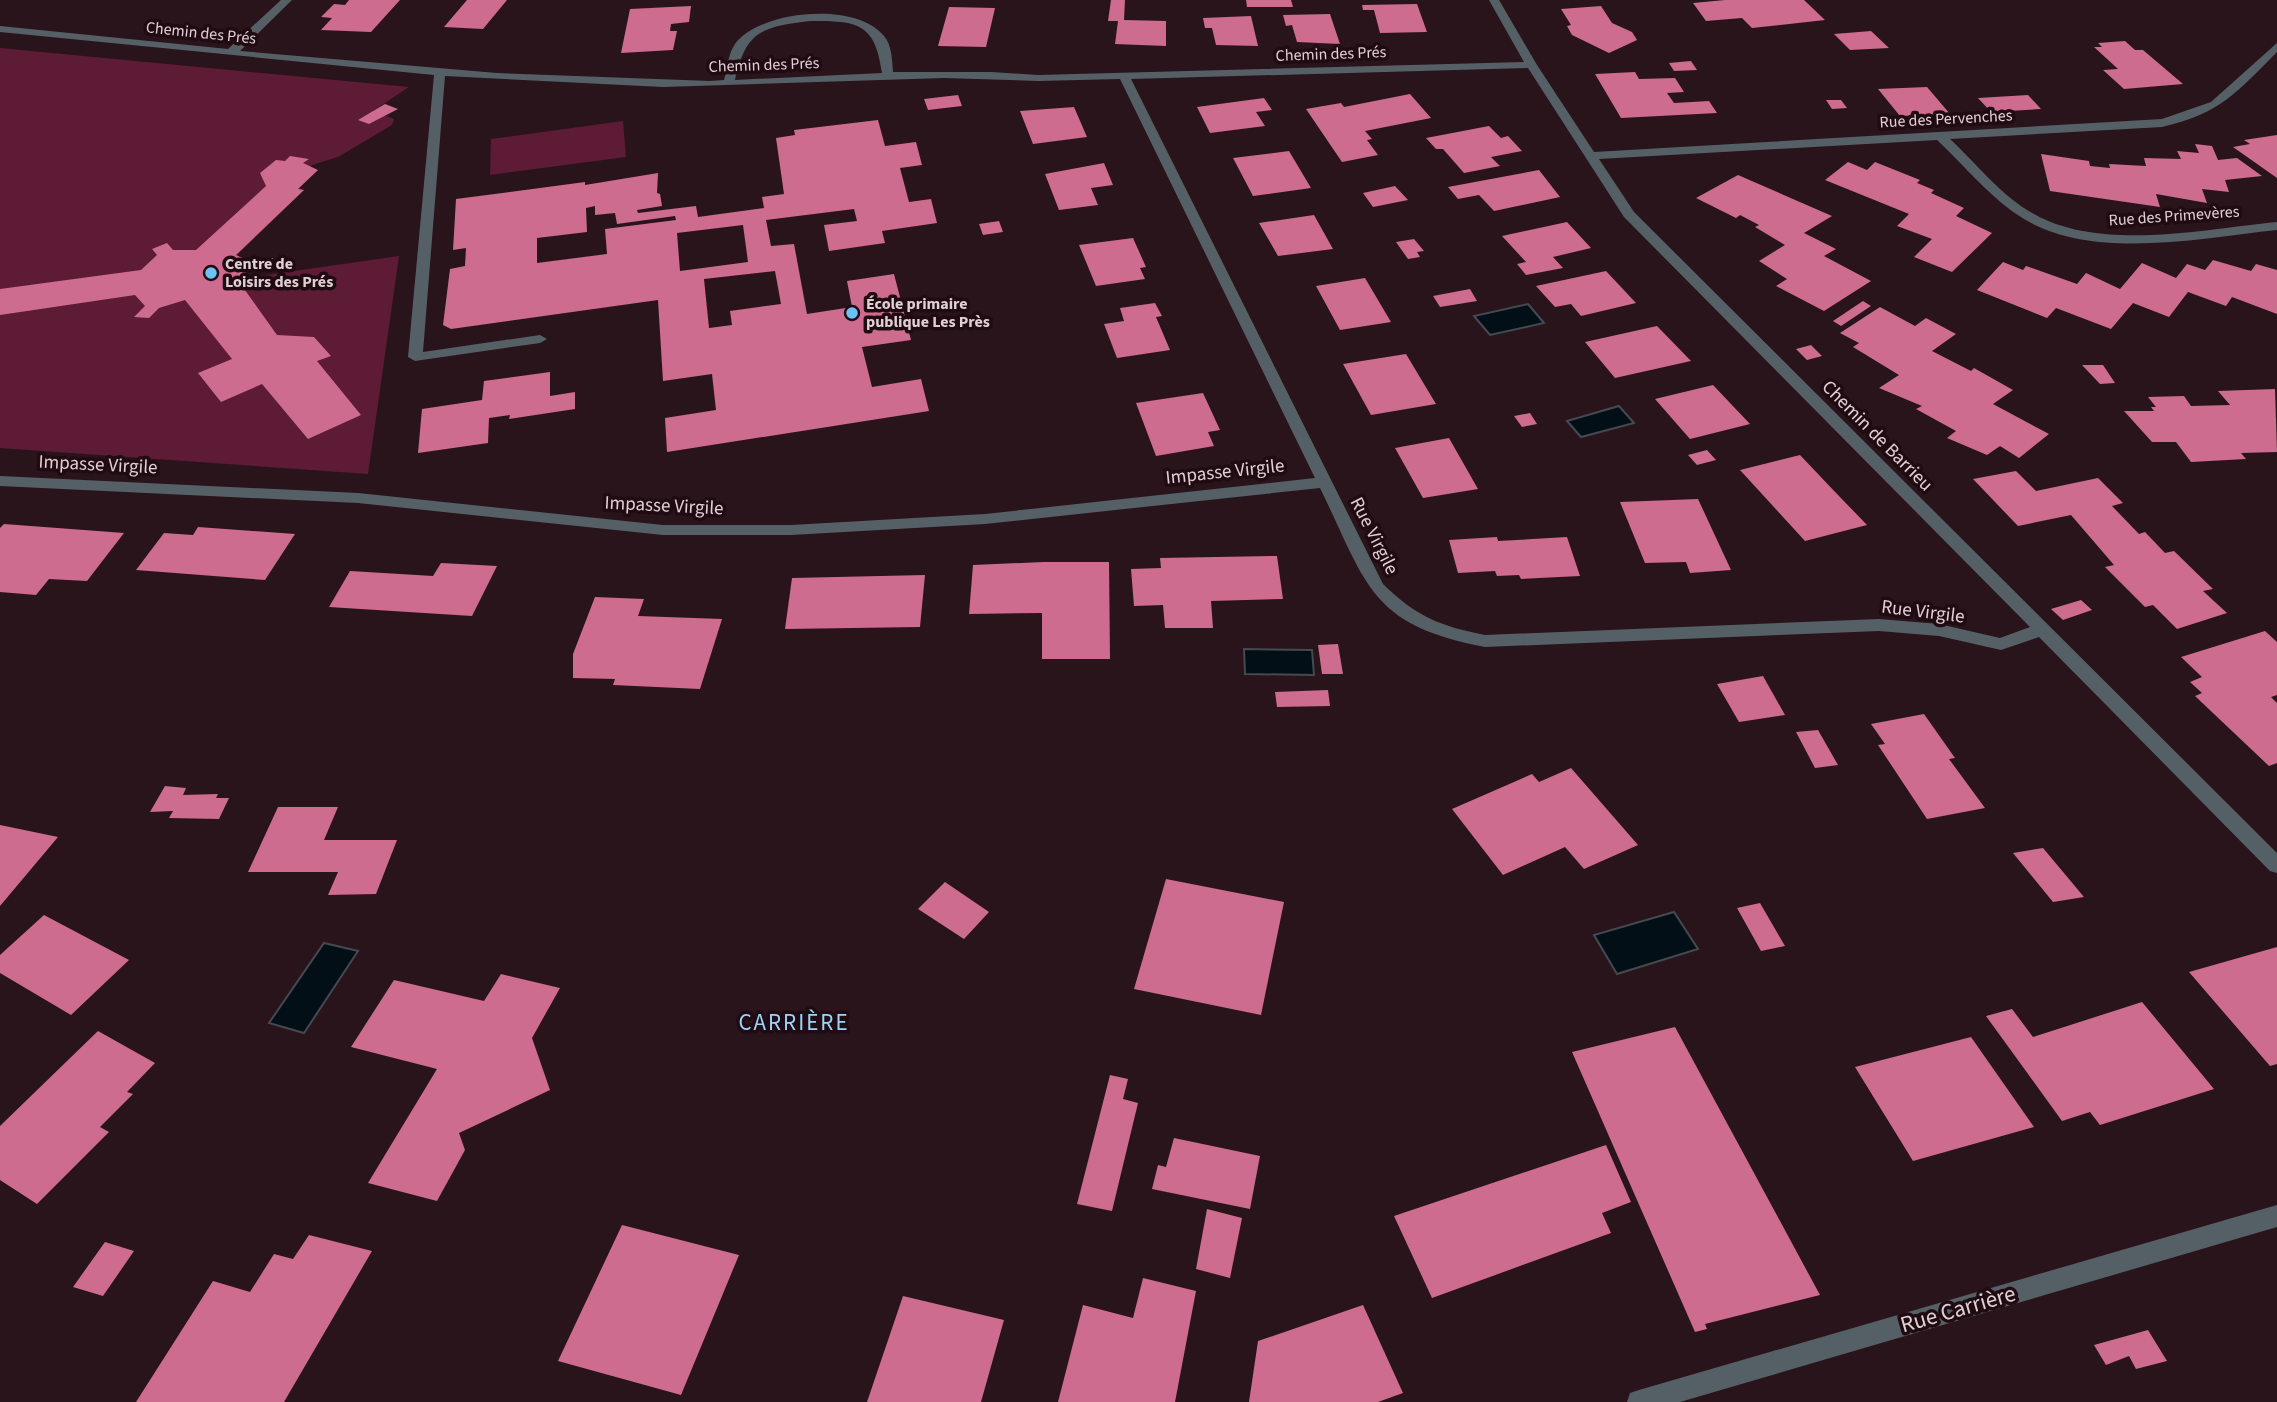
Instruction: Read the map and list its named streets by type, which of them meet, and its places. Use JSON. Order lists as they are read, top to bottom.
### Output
{
  "streets": {
    "street": [
      "Chemin des Prés",
      "Rue des Pervenches",
      "Rue des Primevères",
      "Chemin de Barrieu",
      "Impasse Virgile",
      "Rue Virgile",
      "Rue Carrière"
    ]
  },
  "crossings": [
    ["Chemin des Prés", "Chemin de Barrieu"],
    ["Chemin des Prés", "Rue Virgile"],
    ["Rue des Pervenches", "Rue des Primevères"],
    ["Rue des Pervenches", "Chemin de Barrieu"],
    ["Chemin de Barrieu", "Rue Virgile"],
    ["Impasse Virgile", "Rue Virgile"]
  ],
  "districts": ["CARRIÈRE"],
  "places": ["Centre de Loisirs des Prés", "École primaire publique Les Près"]
}
